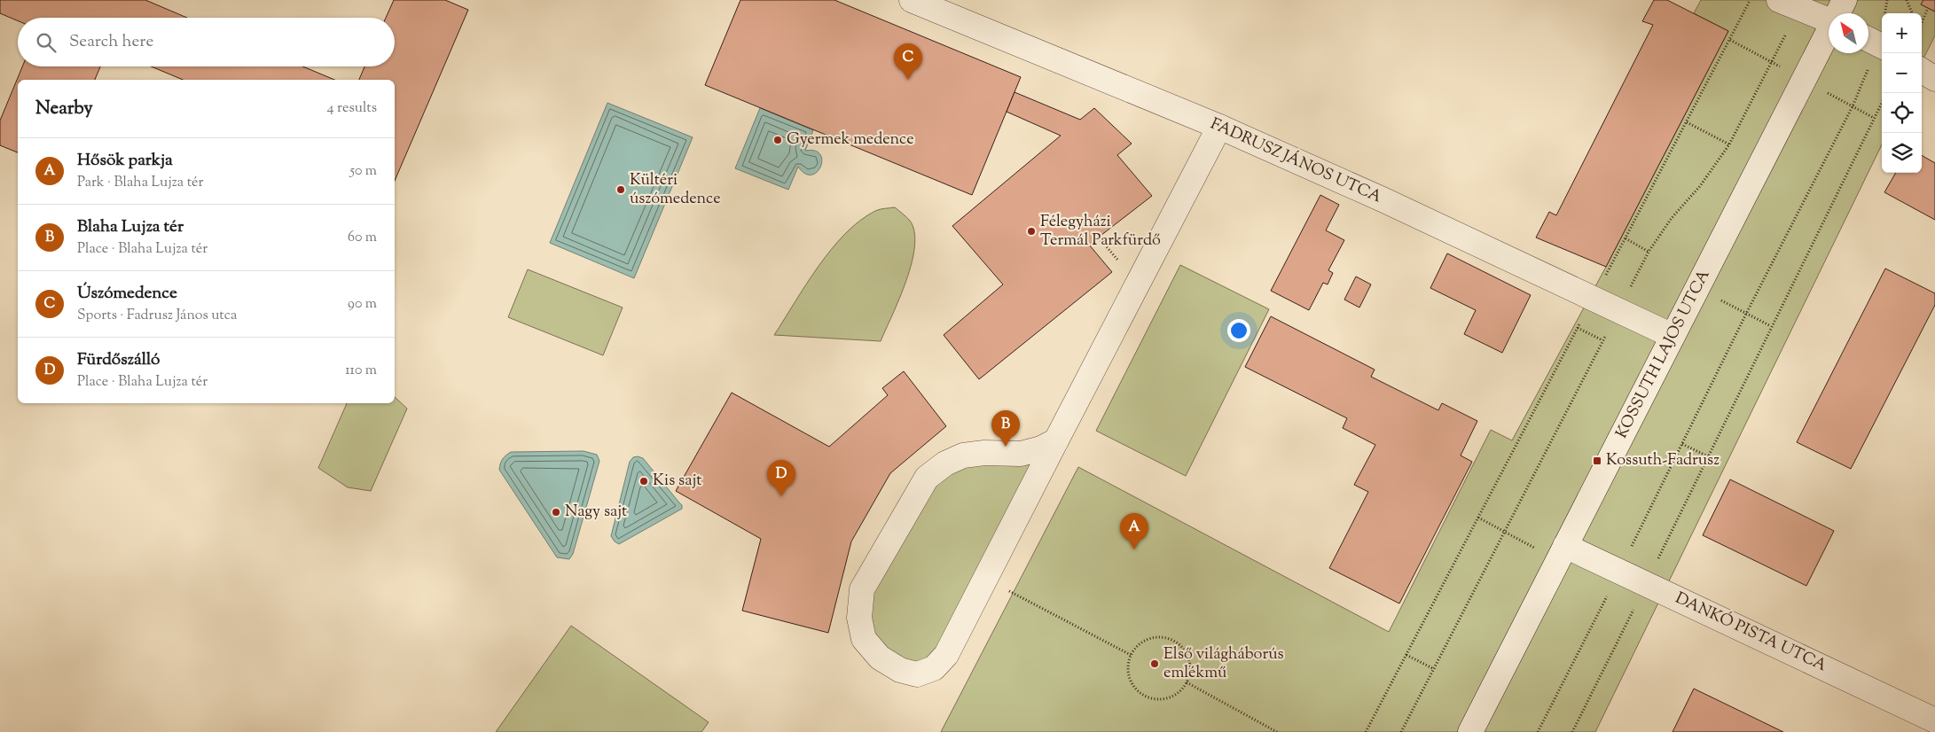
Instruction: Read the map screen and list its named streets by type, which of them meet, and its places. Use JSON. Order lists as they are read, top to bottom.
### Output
{
  "streets": {
    "street": ["FADRUSZ JÁNOS UTCA", "KOSSUTH LAJOS UTCA", "DANKÓ PISTA UTCA"]
  },
  "crossings": [
    ["FADRUSZ JÁNOS UTCA", "KOSSUTH LAJOS UTCA"],
    ["KOSSUTH LAJOS UTCA", "DANKÓ PISTA UTCA"]
  ],
  "places": {
    "other": [
      "Gyermek medence",
      "Kültéri úszómedence",
      "Félegyházi Termál Parkfürdő",
      "Kis sajt",
      "Nagy sajt",
      "Első világháborús emlékmű"
    ],
    "transit": ["Kossuth-Fadrusz"]
  },
  "north": "top left",
  "page": {
    "map_buttons": ["+", "−"],
    "search": "Search here",
    "pins": [
      "C",
      "B",
      "D",
      "A"
    ],
    "heading": ["Nearby", "4 results"],
    "list": [
      {
        "mark": "A",
        "name": "Hősök parkja",
        "note": "Park · Blaha Lujza tér",
        "value": "50 m"
      },
      {
        "mark": "B",
        "name": "Blaha Lujza tér",
        "note": "Place · Blaha Lujza tér",
        "value": "60 m"
      },
      {
        "mark": "C",
        "name": "Úszómedence",
        "note": "Sports · Fadrusz János utca",
        "value": "90 m"
      },
      {
        "mark": "D",
        "name": "Fürdőszálló",
        "note": "Place · Blaha Lujza tér",
        "value": "110 m"
      }
    ]
  }
}
